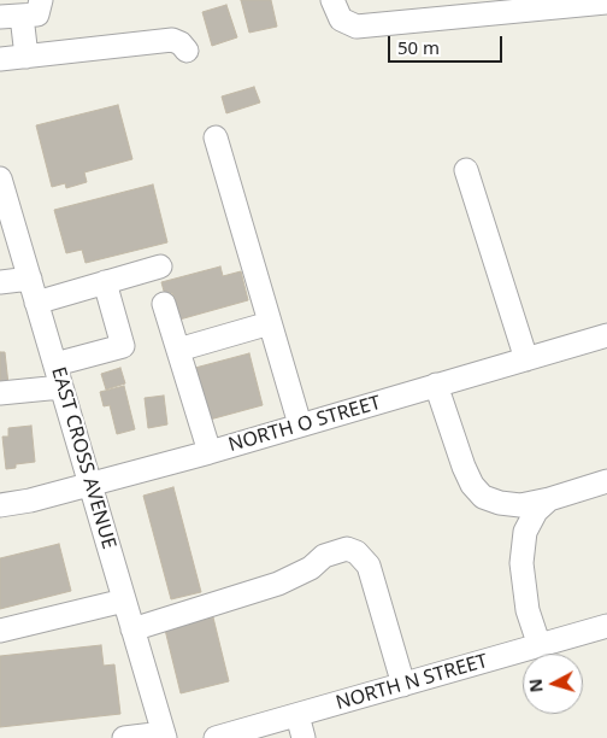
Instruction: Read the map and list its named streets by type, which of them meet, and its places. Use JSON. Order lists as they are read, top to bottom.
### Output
{
  "streets": {
    "street": ["NORTH O STREET", "EAST CROSS AVENUE", "NORTH N STREET"]
  },
  "crossings": [
    ["NORTH O STREET", "EAST CROSS AVENUE"]
  ],
  "scale_bar": "50 m",
  "north": "left"
}
